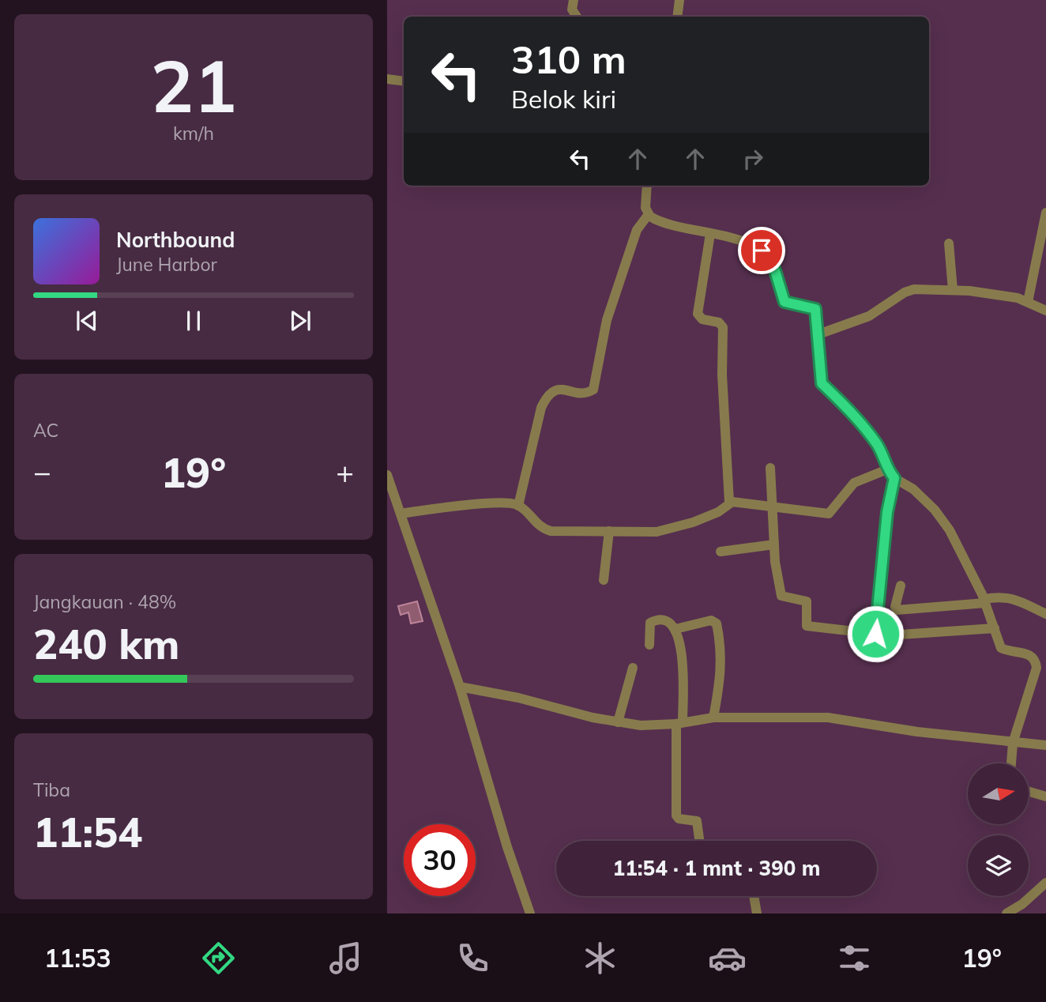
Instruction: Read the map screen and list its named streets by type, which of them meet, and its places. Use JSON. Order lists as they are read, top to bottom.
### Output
{
  "north": "right",
  "page": {
    "tile": [
      ["21", "km/h"],
      "AC",
      ["Jangkauan · 48%", "240 km"],
      ["Tiba", "11:54"]
    ],
    "turn": ["310 m", "Belok kiri"],
    "song": ["Northbound", "June Harbor"],
    "heat": ["−", "19°", "+"],
    "limit": "30",
    "trip": "11:54 · 1 mnt · 390 m",
    "tabs": ["11:53", "19°"]
  }
}
